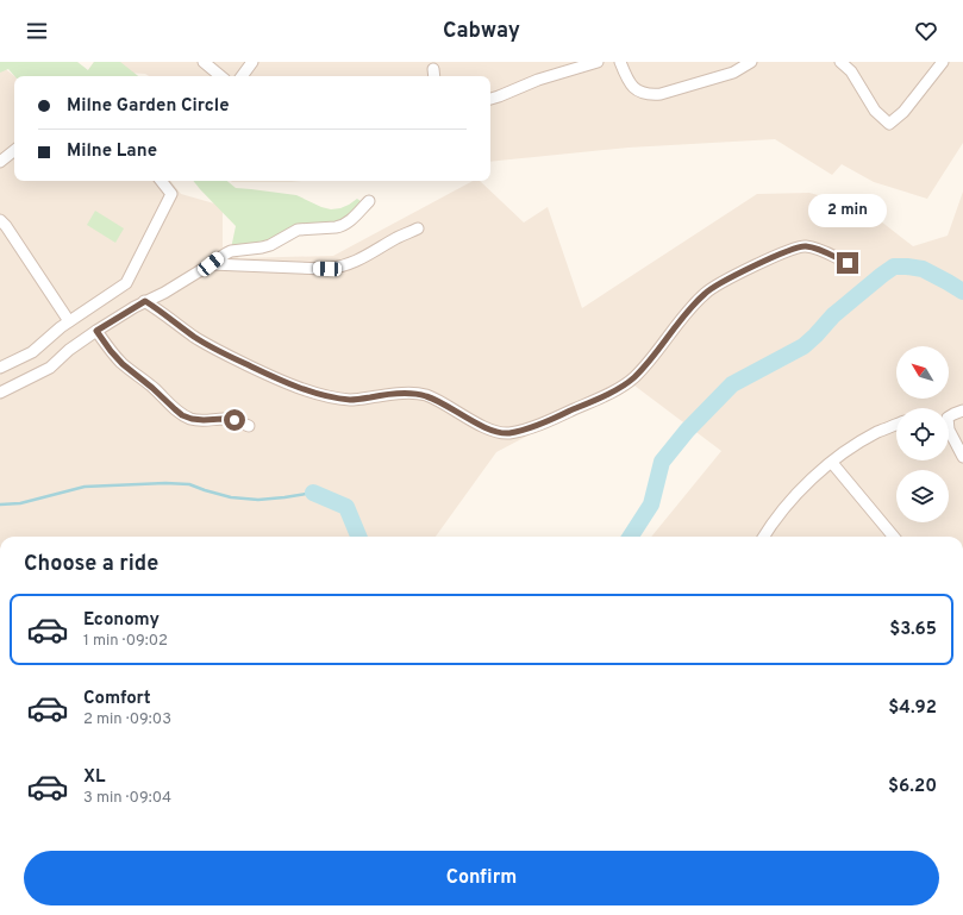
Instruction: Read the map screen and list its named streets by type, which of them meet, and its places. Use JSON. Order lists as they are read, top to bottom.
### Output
{
  "north": "top left",
  "page": {
    "header": "Cabway",
    "banner": ["Milne Garden Circle", "Milne Lane"],
    "bubble": "2 min",
    "heading": "Choose a ride",
    "list": [
      {
        "name": "Economy",
        "note": "1 min · 09:02",
        "value": "$3.65"
      },
      {
        "name": "Comfort",
        "note": "2 min · 09:03",
        "value": "$4.92"
      },
      {
        "name": "XL",
        "note": "3 min · 09:04",
        "value": "$6.20"
      }
    ],
    "buttons": "Confirm"
  }
}
